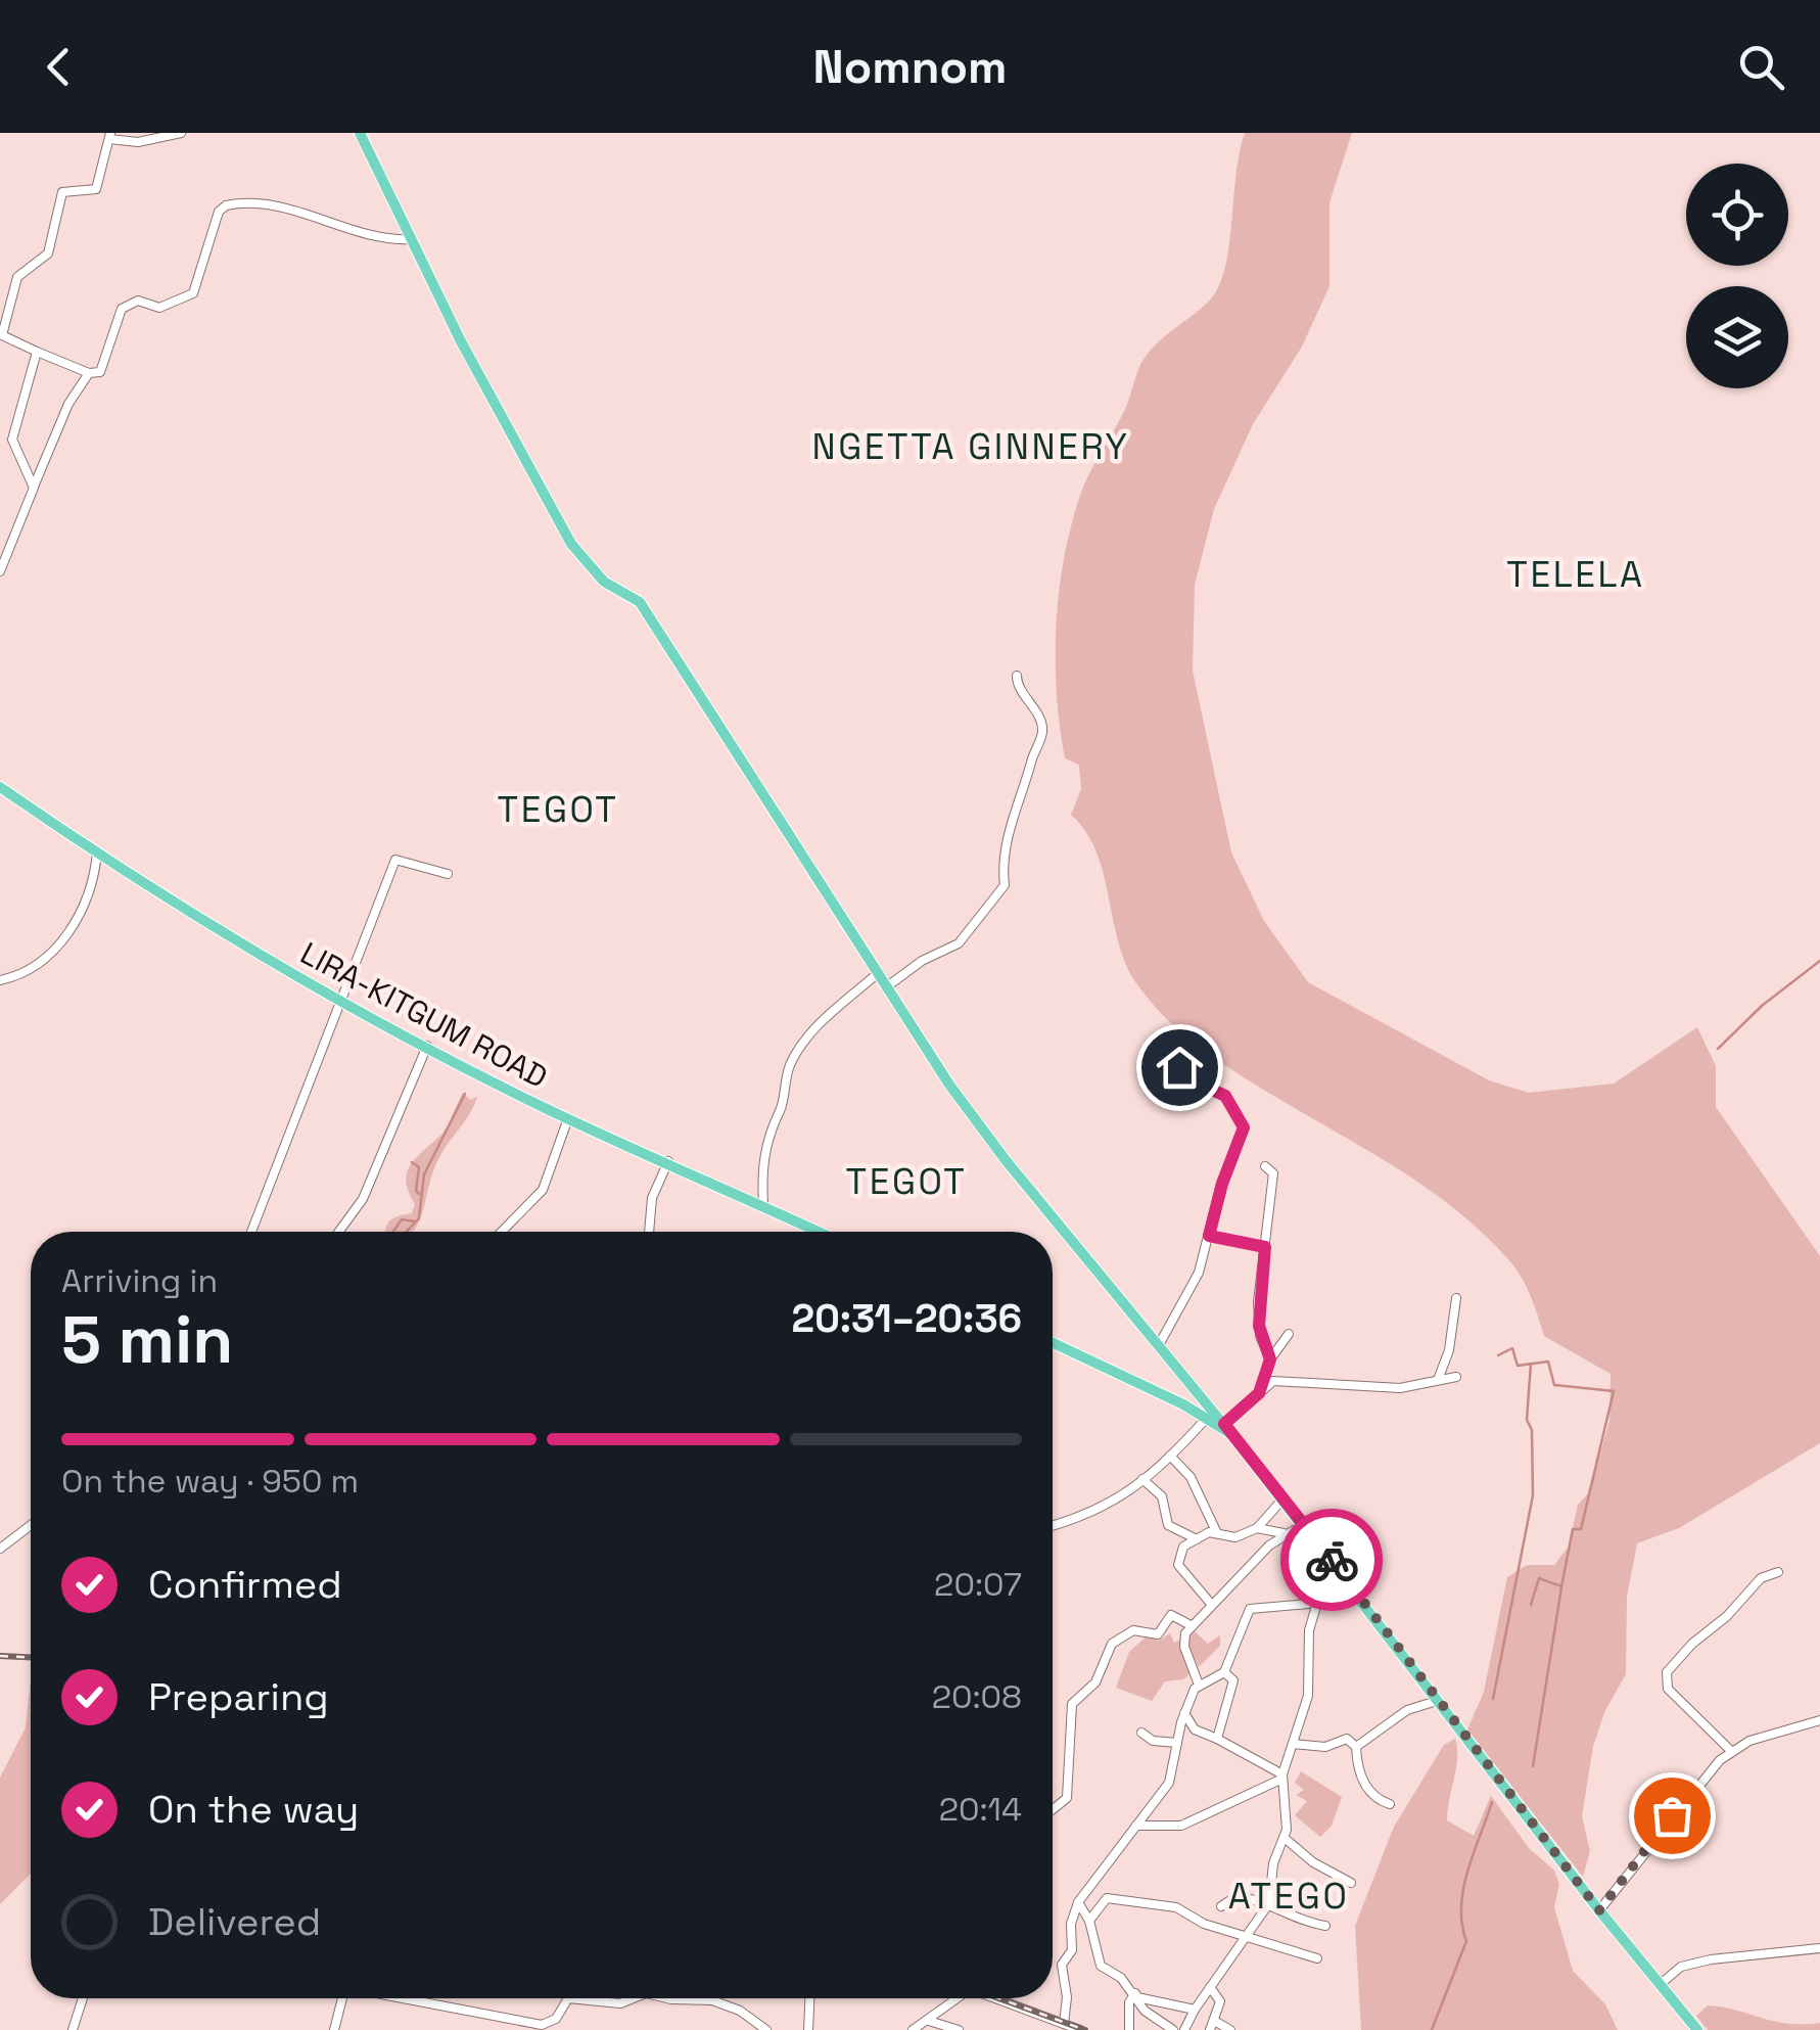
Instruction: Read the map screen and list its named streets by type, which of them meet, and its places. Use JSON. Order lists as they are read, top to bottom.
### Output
{
  "streets": {
    "main road": ["LIRA-KITGUM ROAD"]
  },
  "districts": [
    "NGETTA GINNERY",
    "TELELA",
    "TEGOT",
    "TEGOT",
    "ATEGO"
  ],
  "page": {
    "header": "Nomnom",
    "heading": ["5 min", "Arriving in", "20:31–20:36"],
    "bar": "On the way · 950 m",
    "list": [
      ["Confirmed", "20:07"],
      ["Preparing", "20:08"],
      ["On the way", "20:14"],
      "Delivered"
    ]
  }
}
